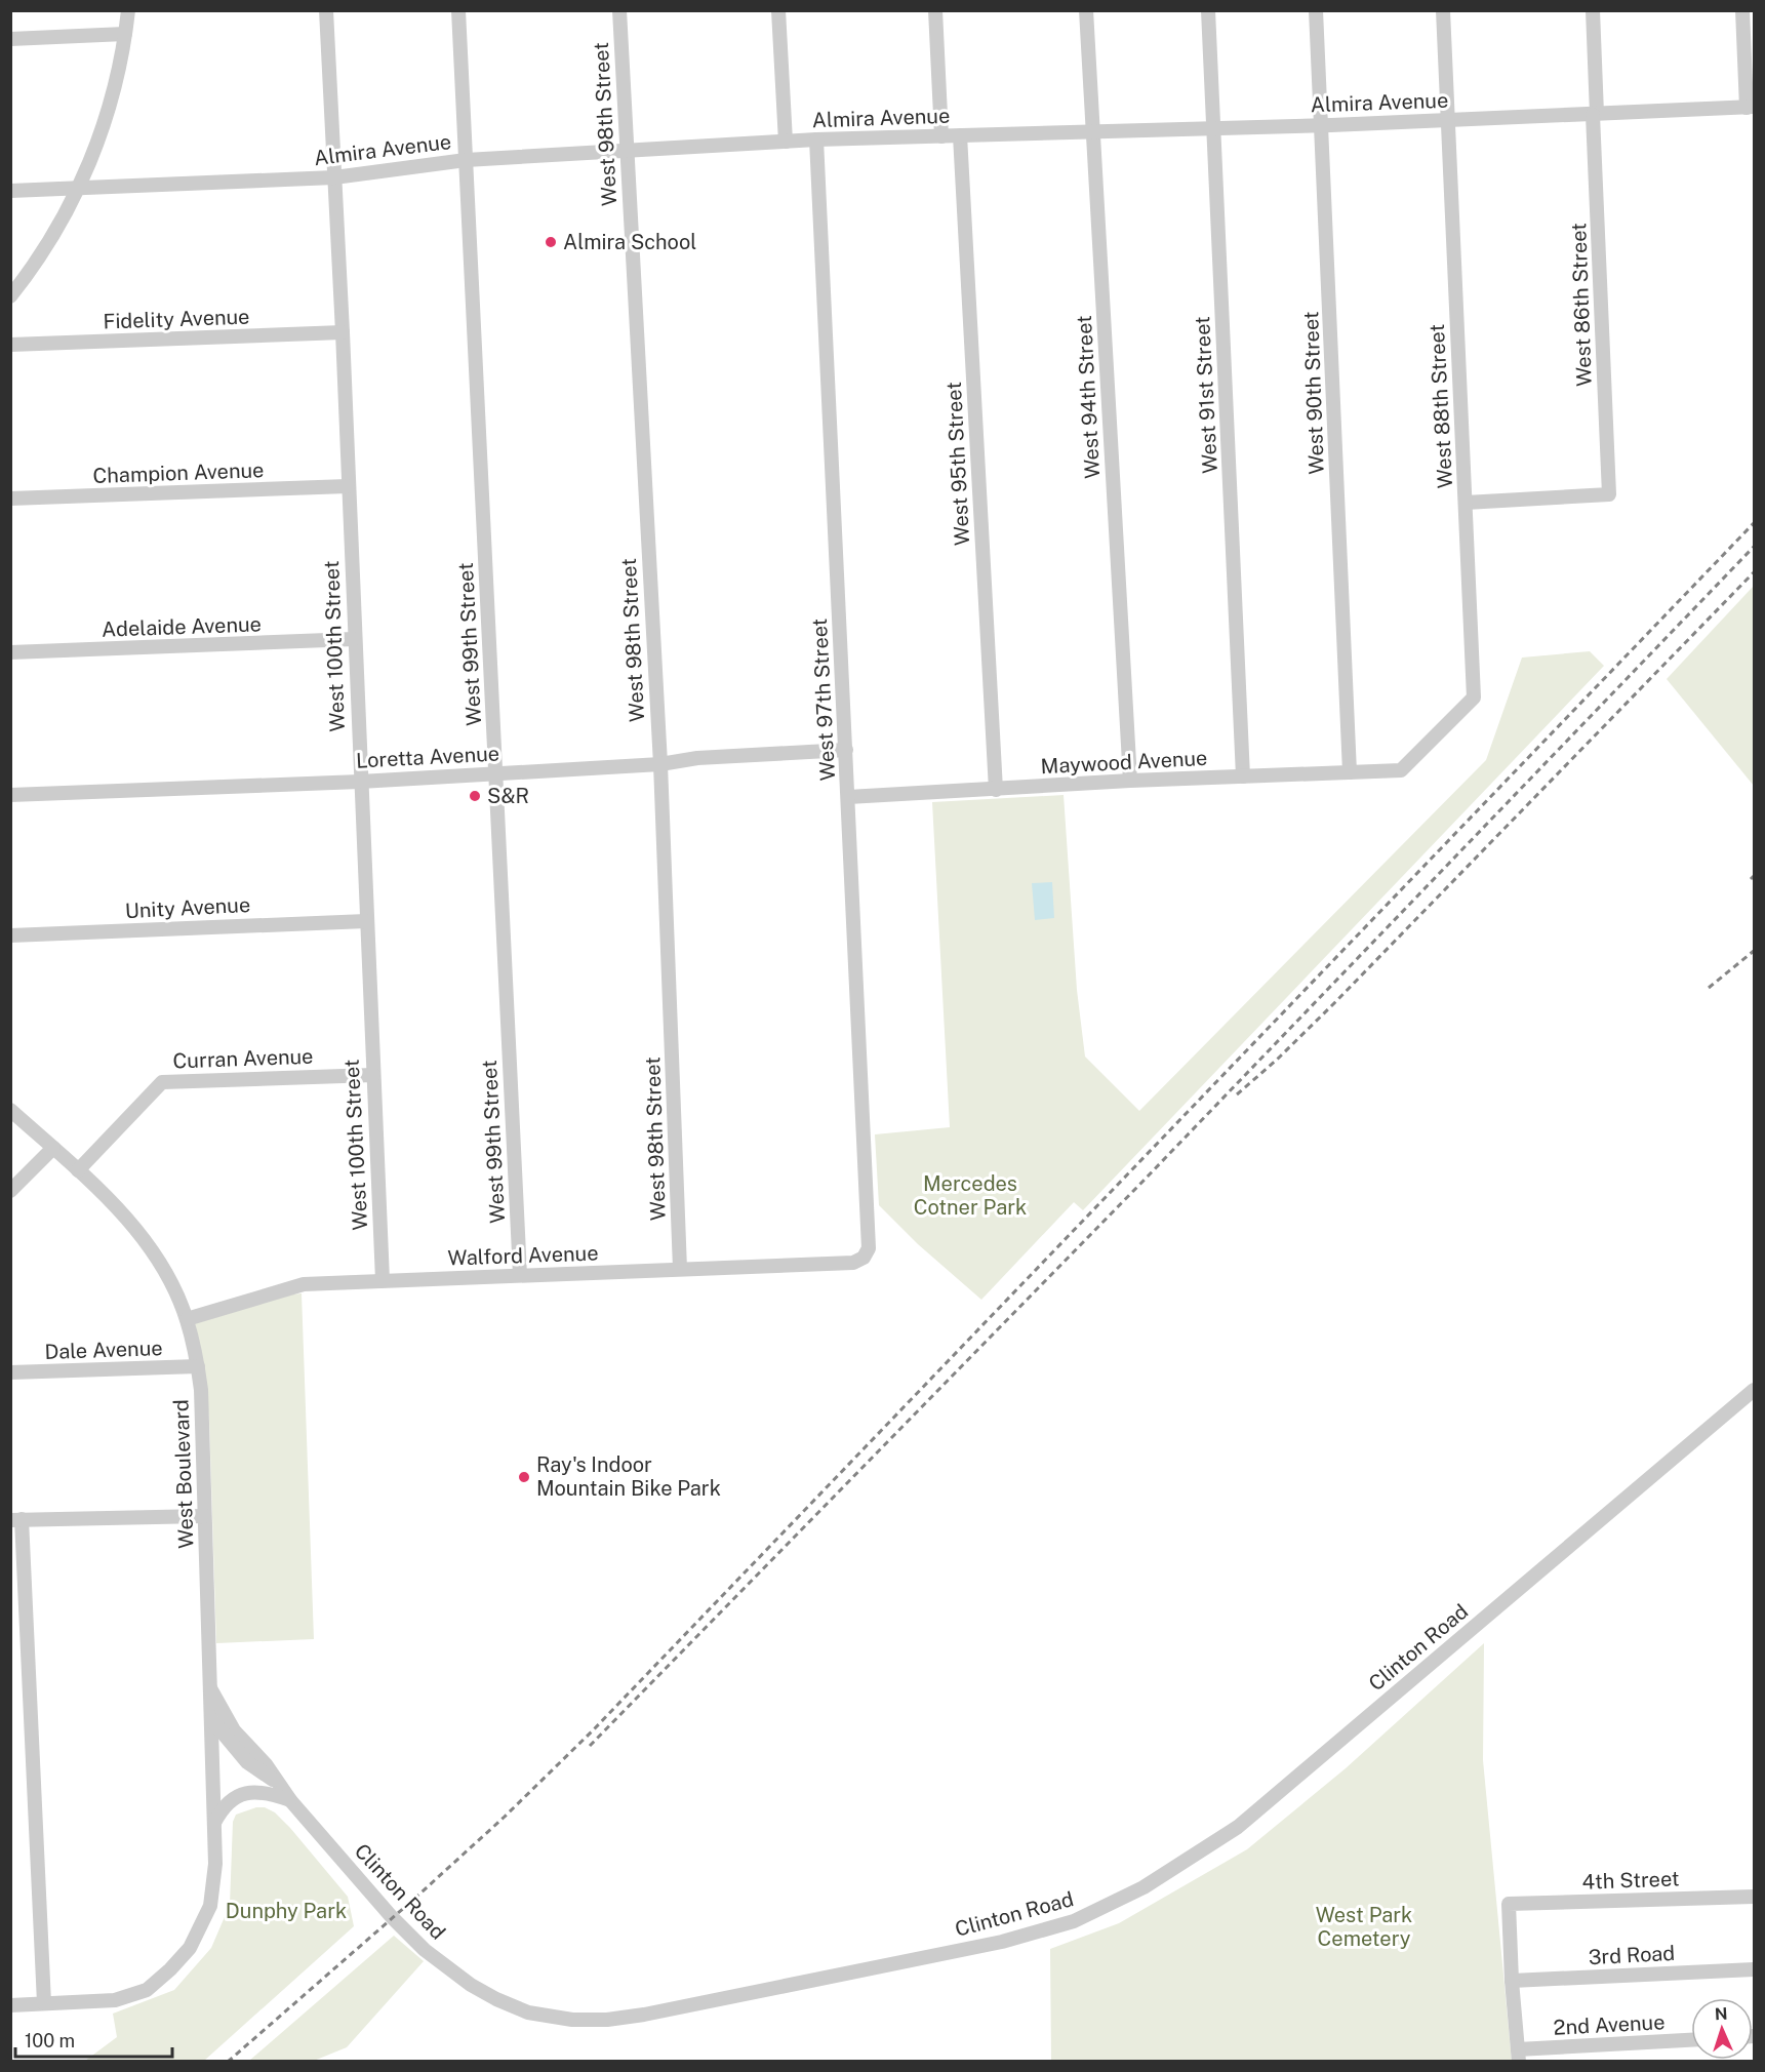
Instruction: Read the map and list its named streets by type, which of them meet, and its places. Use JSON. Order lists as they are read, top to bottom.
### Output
{
  "streets": {
    "street": [
      "Almira Avenue",
      "West 98th Street",
      "West 86th Street",
      "Fidelity Avenue",
      "West 90th Street",
      "West 91st Street",
      "West 94th Street",
      "West 88th Street",
      "West 95th Street",
      "Champion Avenue",
      "Adelaide Avenue",
      "West 99th Street",
      "West 100th Street",
      "West 97th Street",
      "Loretta Avenue",
      "Maywood Avenue",
      "Unity Avenue",
      "Curran Avenue",
      "Walford Avenue",
      "Dale Avenue",
      "West Boulevard",
      "Clinton Road",
      "4th Street",
      "3rd Road",
      "2nd Avenue"
    ]
  },
  "crossings": [
    ["Almira Avenue", "West 98th Street"],
    ["Almira Avenue", "West 86th Street"],
    ["Almira Avenue", "West 90th Street"],
    ["Almira Avenue", "West 91st Street"],
    ["Almira Avenue", "West 94th Street"],
    ["Almira Avenue", "West 88th Street"],
    ["Almira Avenue", "West 95th Street"],
    ["Almira Avenue", "West 99th Street"],
    ["Almira Avenue", "West 100th Street"],
    ["Almira Avenue", "West 97th Street"],
    ["West 98th Street", "Loretta Avenue"],
    ["West 98th Street", "Walford Avenue"],
    ["West 86th Street", "West 88th Street"],
    ["Fidelity Avenue", "West 100th Street"],
    ["West 90th Street", "Maywood Avenue"],
    ["West 91st Street", "Maywood Avenue"],
    ["West 94th Street", "Maywood Avenue"],
    ["West 88th Street", "Maywood Avenue"],
    ["West 95th Street", "Maywood Avenue"],
    ["Champion Avenue", "West 100th Street"],
    ["Adelaide Avenue", "West 100th Street"],
    ["West 99th Street", "Loretta Avenue"],
    ["West 99th Street", "Walford Avenue"],
    ["West 100th Street", "Loretta Avenue"],
    ["West 100th Street", "Unity Avenue"],
    ["West 100th Street", "Curran Avenue"],
    ["West 100th Street", "Walford Avenue"],
    ["West 97th Street", "Loretta Avenue"],
    ["West 97th Street", "Maywood Avenue"],
    ["West 97th Street", "Walford Avenue"],
    ["Curran Avenue", "West Boulevard"],
    ["Walford Avenue", "West Boulevard"],
    ["Dale Avenue", "West Boulevard"],
    ["West Boulevard", "Clinton Road"],
    ["4th Street", "3rd Road"]
  ],
  "parks": ["Mercedes Cotner Park", "Dunphy Park", "West Park Cemetery"],
  "places": ["Almira School", "S&R", "Ray's Indoor Mountain Bike Park"],
  "scale_bar": "100 m",
  "north": "top"
}
